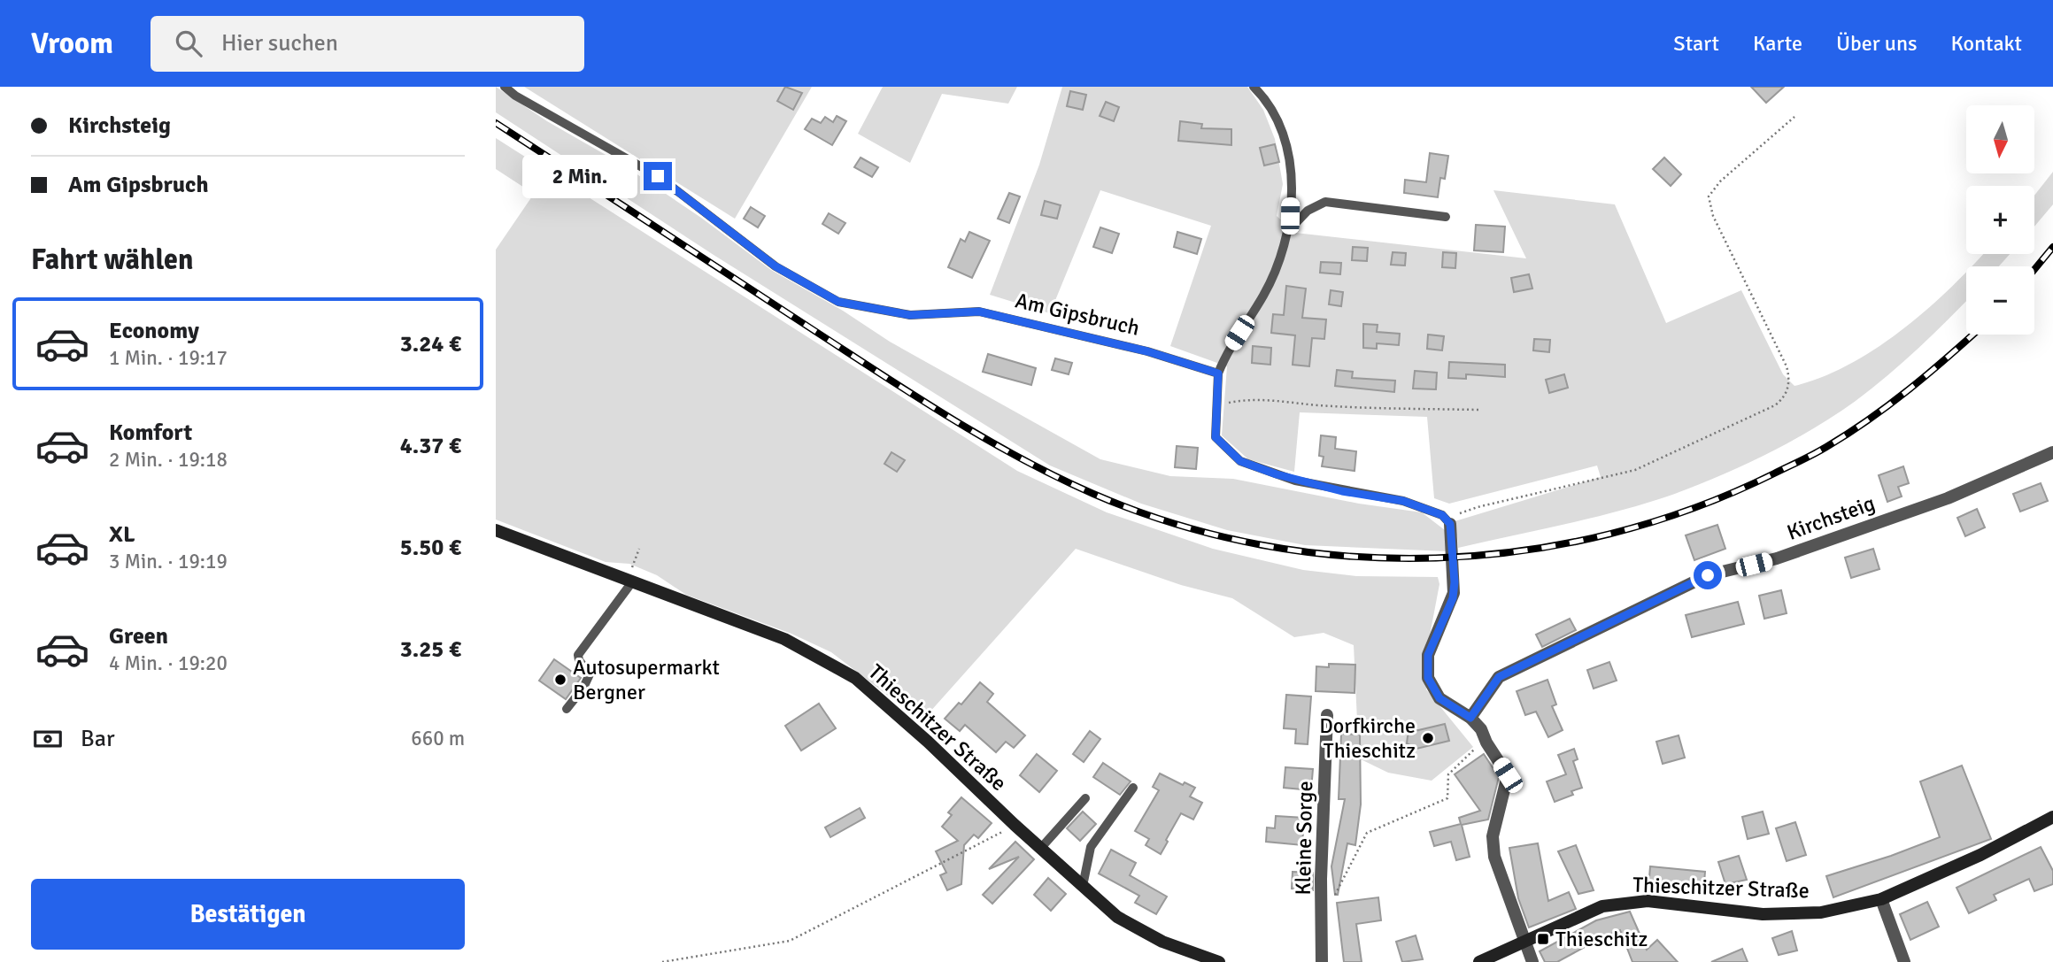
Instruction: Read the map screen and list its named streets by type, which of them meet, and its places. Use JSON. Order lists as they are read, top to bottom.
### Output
{
  "streets": {
    "main road": ["Thieschitzer Straße"],
    "street": ["Kirchsteig", "Kleine Sorge"],
    "lane": ["Am Gipsbruch"]
  },
  "places": {
    "other": ["Autosupermarkt Bergner", "Dorfkirche Thieschitz"],
    "transit": ["Thieschitz"]
  },
  "north": "bottom",
  "page": {
    "header": "Vroom",
    "search": "Hier suchen",
    "nav": [
      "Start",
      "Karte",
      "Über uns",
      "Kontakt"
    ],
    "banner": ["Kirchsteig", "Am Gipsbruch"],
    "map_buttons": ["+", "−"],
    "bubble": "2 Min.",
    "heading": "Fahrt wählen",
    "list": [
      {
        "name": "Economy",
        "note": "1 Min. · 19:17",
        "value": "3.24 €"
      },
      {
        "name": "Komfort",
        "note": "2 Min. · 19:18",
        "value": "4.37 €"
      },
      {
        "name": "XL",
        "note": "3 Min. · 19:19",
        "value": "5.50 €"
      },
      {
        "name": "Green",
        "note": "4 Min. · 19:20",
        "value": "3.25 €"
      }
    ],
    "pay": ["Bar", "660 m"],
    "buttons": "Bestätigen"
  }
}
